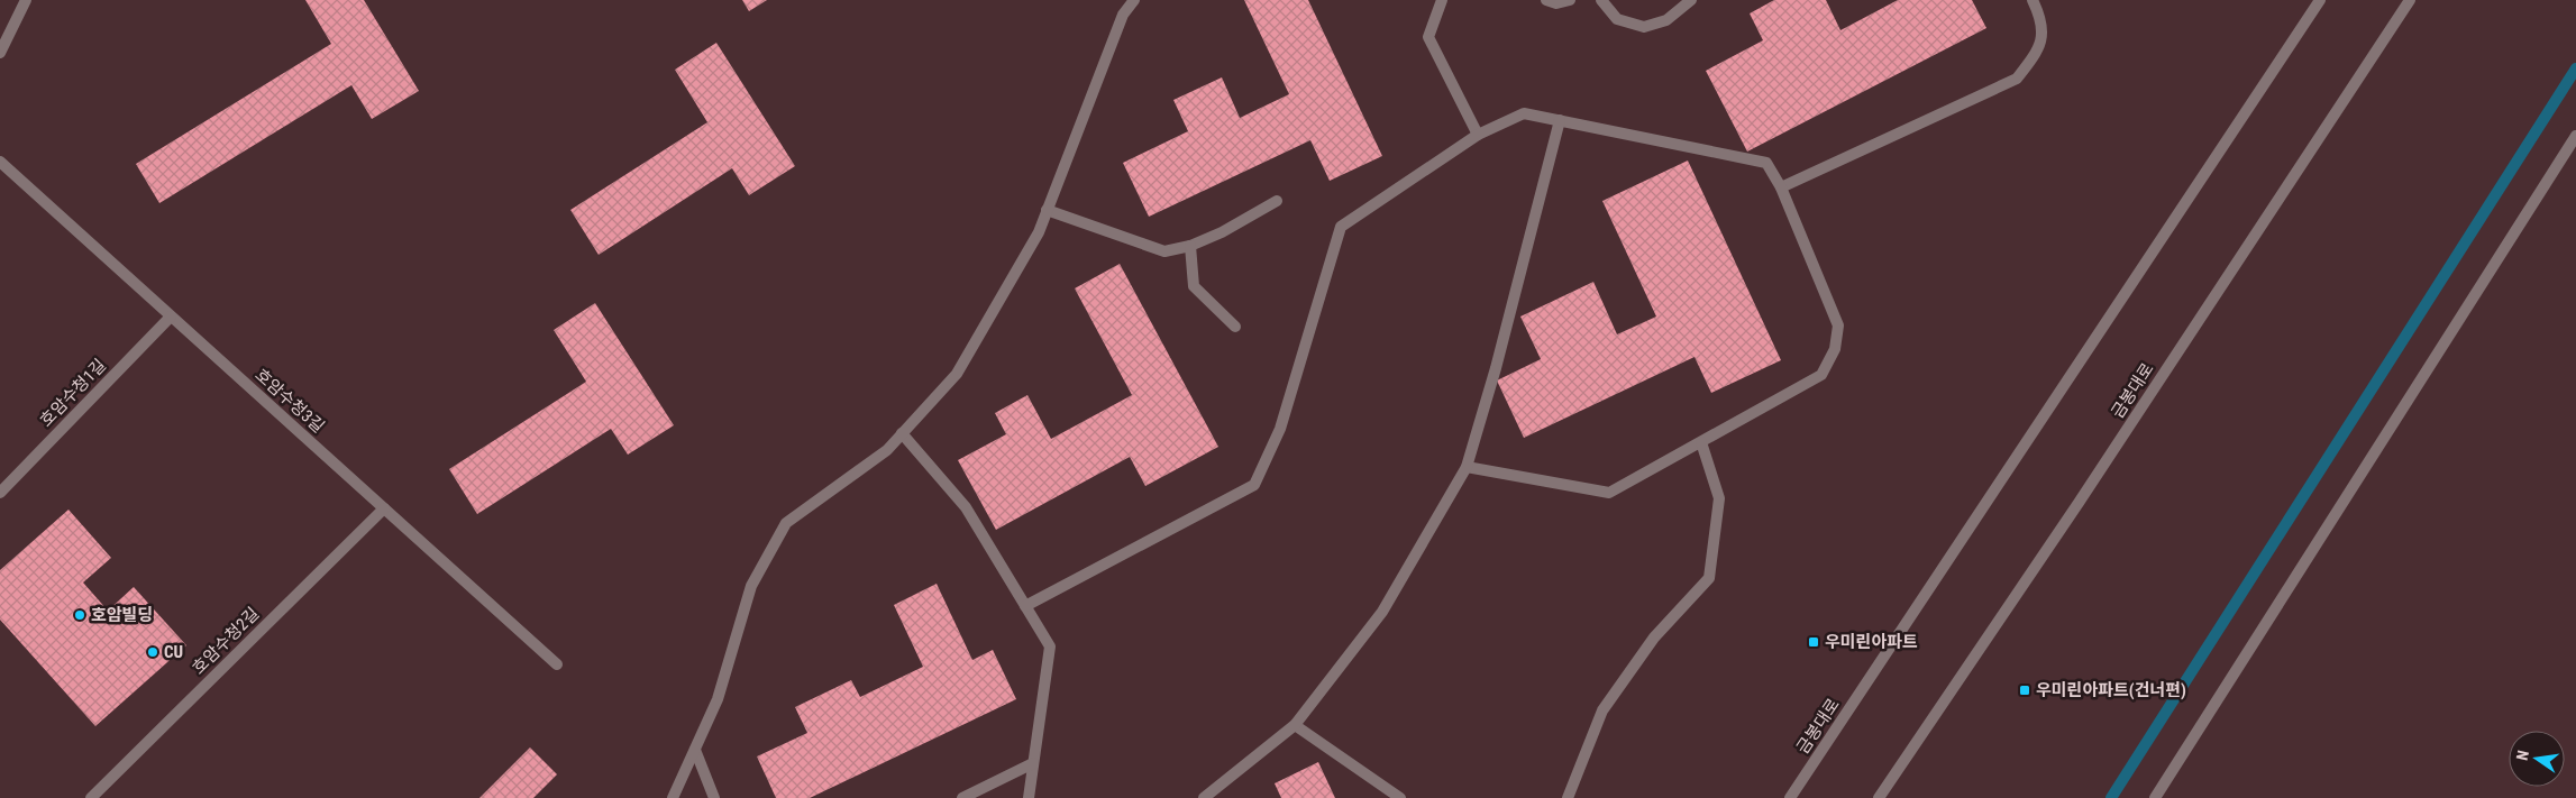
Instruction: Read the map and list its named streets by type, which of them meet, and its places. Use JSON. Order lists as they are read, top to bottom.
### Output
{
  "streets": {
    "street": [
      "금봉대로",
      "호암수청1길",
      "호암수청3길",
      "호암수청2길"
    ]
  },
  "crossings": [
    ["호암수청1길", "호암수청3길"],
    ["호암수청3길", "호암수청2길"]
  ],
  "places": {
    "other": ["호암빌딩", "CU"],
    "transit": ["우미린아파트", "우미린아파트(건너편)"]
  },
  "north": "left"
}
